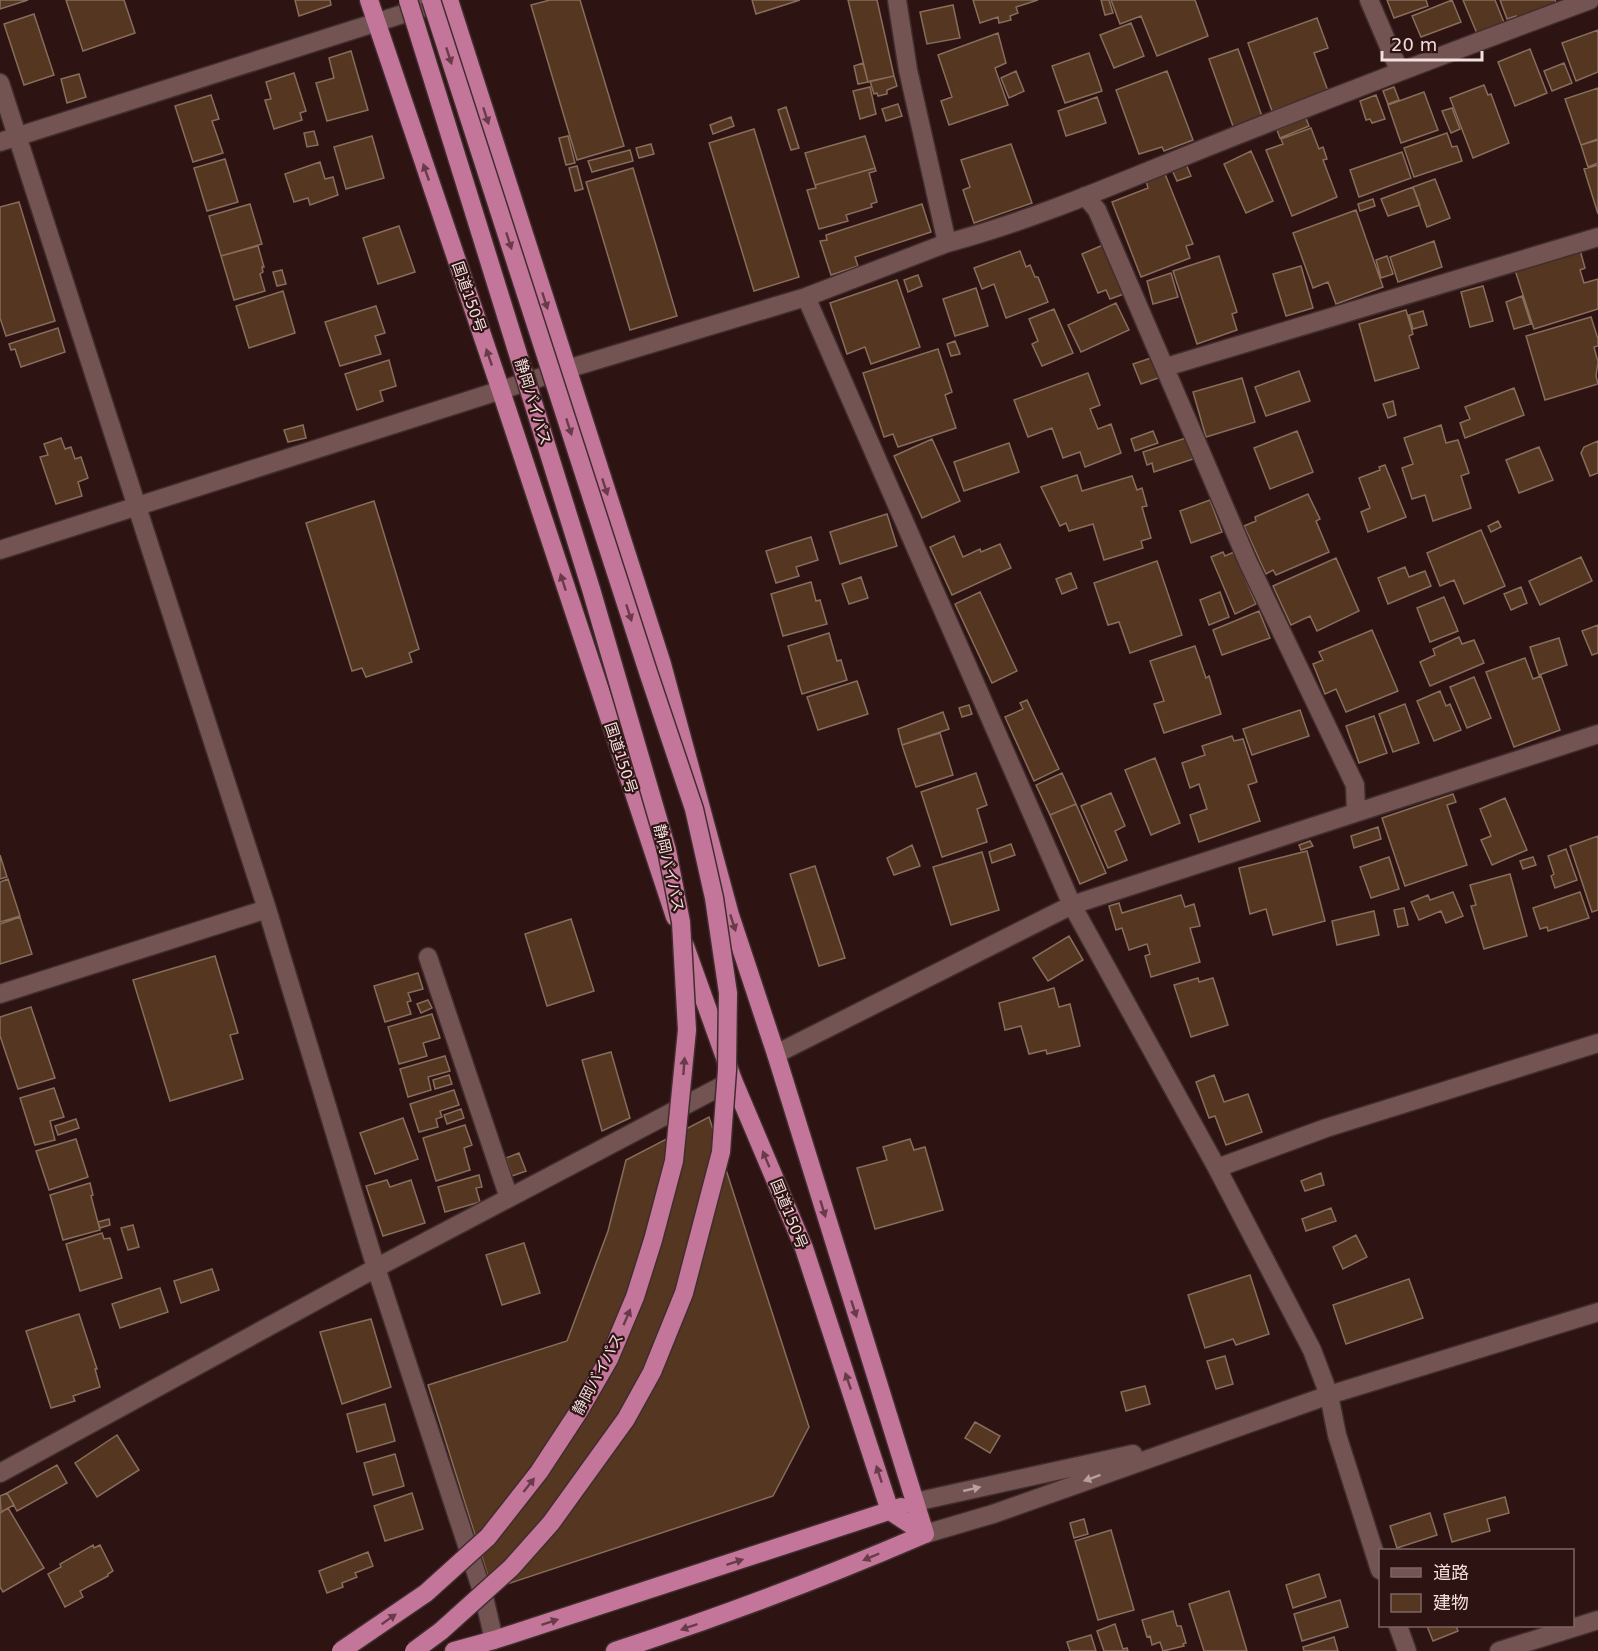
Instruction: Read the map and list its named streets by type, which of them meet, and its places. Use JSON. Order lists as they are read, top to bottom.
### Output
{
  "streets": {
    "highway": ["国道150号", "静岡バイパス"]
  },
  "legend": ["道路", "建物"],
  "scale_bar": "20 m"
}
